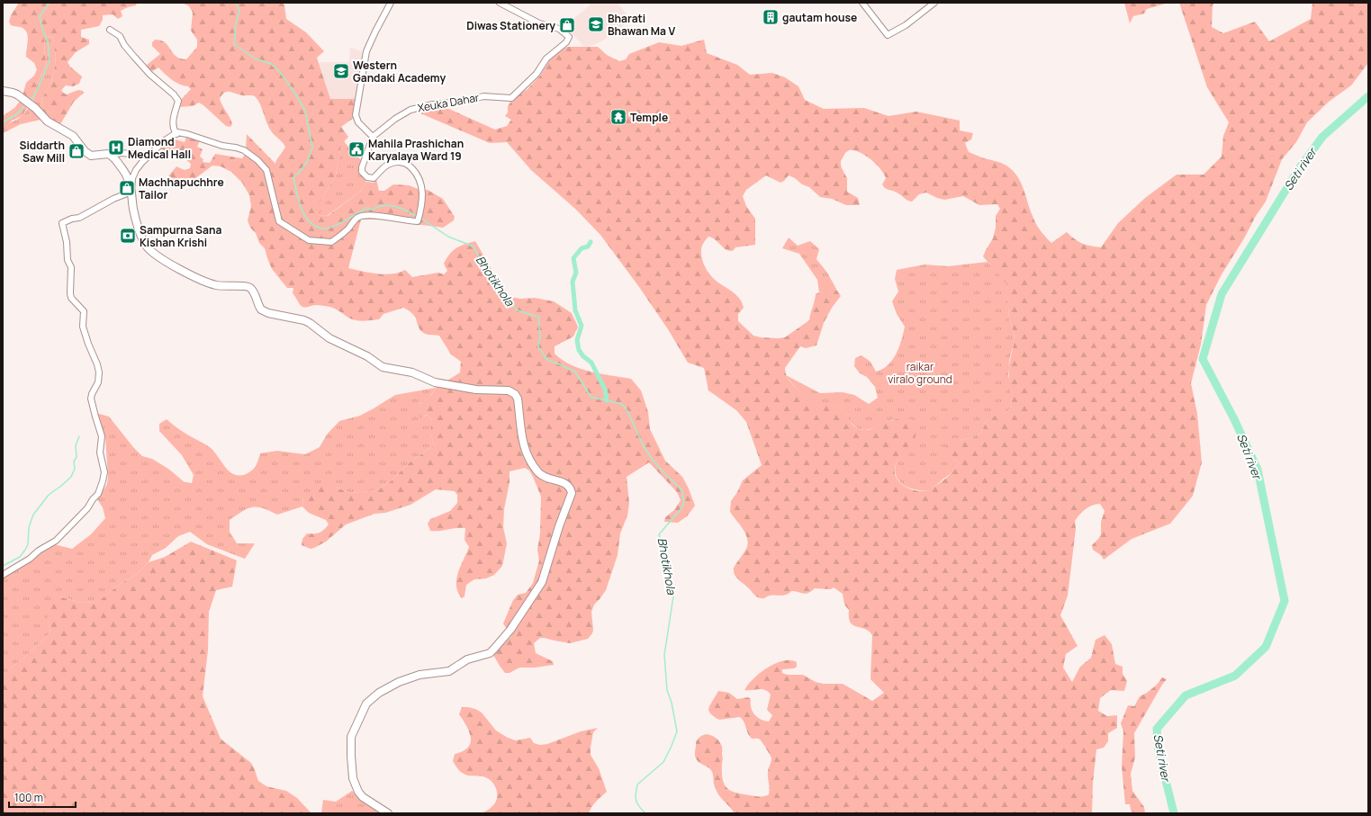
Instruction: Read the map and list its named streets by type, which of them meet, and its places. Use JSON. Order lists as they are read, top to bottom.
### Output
{
  "streets": {
    "street": ["Xeuka Dahar"]
  },
  "water": ["Seti river", "Bhotikhola"],
  "parks": ["raikar viralo ground"],
  "places": {
    "building": ["gautam house"],
    "school or university": ["Bharati Bhawan Ma V", "Western Gandaki Academy"],
    "shop": ["Diwas Stationery", "Siddarth Saw Mill", "Machhapuchhre Tailor"],
    "temple": ["Temple"],
    "hospital": ["Diamond Medical Hall"],
    "public building": ["Mahila Prashichan Karyalaya Ward 19"],
    "bank": ["Sampurna Sana Kishan Krishi"]
  },
  "scale_bar": "100 m"
}
